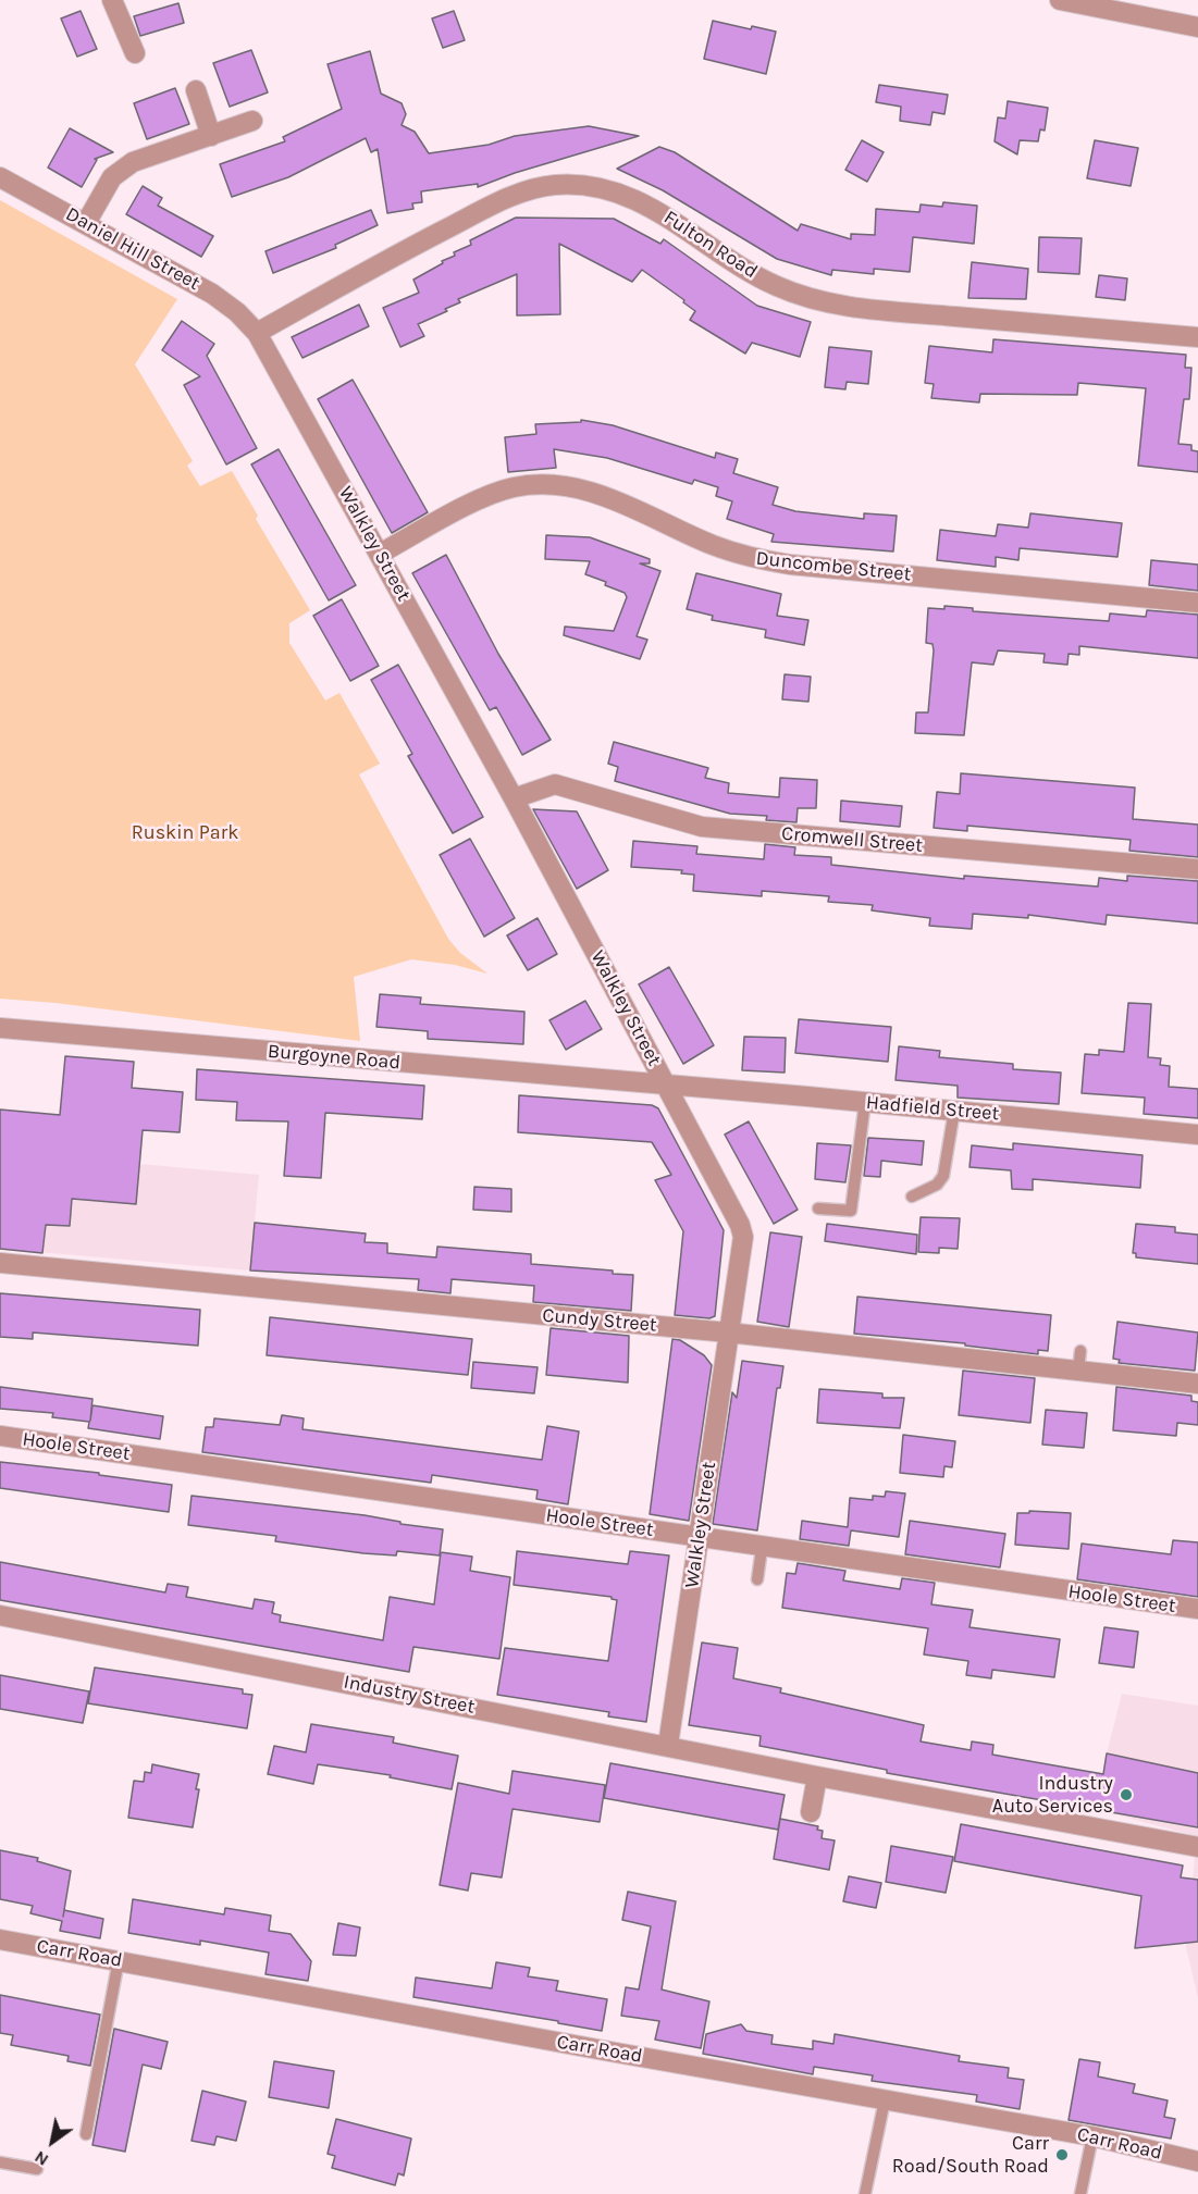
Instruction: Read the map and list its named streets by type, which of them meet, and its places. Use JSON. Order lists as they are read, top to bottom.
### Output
{
  "streets": {
    "street": [
      "Fulton Road",
      "Daniel Hill Street",
      "Walkley Street",
      "Duncombe Street",
      "Cromwell Street",
      "Burgoyne Road",
      "Hadfield Street",
      "Cundy Street",
      "Hoole Street",
      "Industry Street",
      "Carr Road"
    ]
  },
  "crossings": [
    ["Fulton Road", "Daniel Hill Street"],
    ["Fulton Road", "Walkley Street"],
    ["Daniel Hill Street", "Walkley Street"],
    ["Walkley Street", "Duncombe Street"],
    ["Walkley Street", "Cromwell Street"],
    ["Walkley Street", "Burgoyne Road"],
    ["Walkley Street", "Hadfield Street"],
    ["Walkley Street", "Cundy Street"],
    ["Walkley Street", "Hoole Street"],
    ["Walkley Street", "Industry Street"],
    ["Burgoyne Road", "Hadfield Street"]
  ],
  "parks": ["Ruskin Park"],
  "places": ["Industry Auto Services", "Carr Road/South Road"],
  "north": "bottom left"
}
